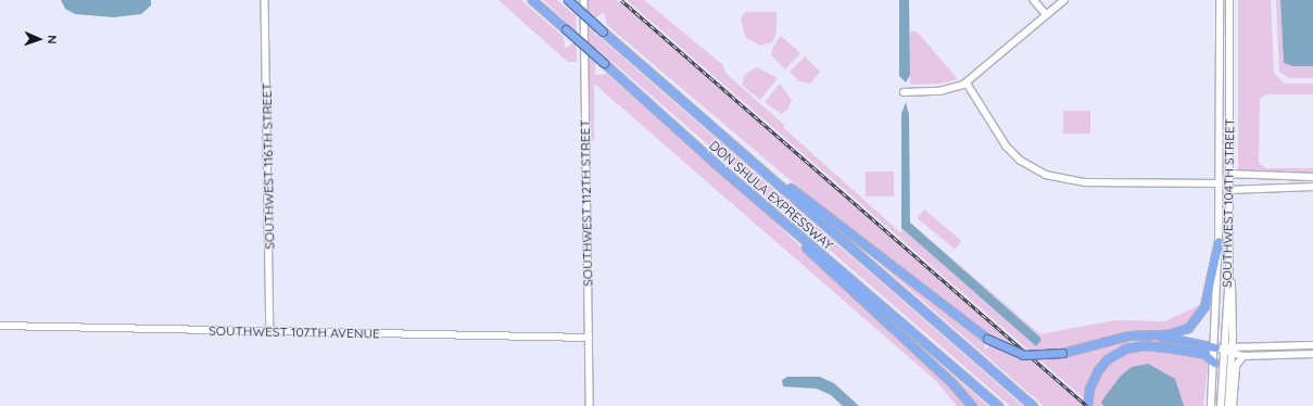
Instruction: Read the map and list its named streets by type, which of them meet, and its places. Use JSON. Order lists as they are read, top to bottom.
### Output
{
  "streets": {
    "highway": ["DON SHULA EXPRESSWAY"],
    "street": [
      "SOUTHWEST 116TH STREET",
      "SOUTHWEST 112TH STREET",
      "SOUTHWEST 104TH STREET",
      "SOUTHWEST 107TH AVENUE"
    ]
  },
  "crossings": [
    ["SOUTHWEST 116TH STREET", "SOUTHWEST 107TH AVENUE"],
    ["SOUTHWEST 112TH STREET", "SOUTHWEST 107TH AVENUE"]
  ],
  "north": "right"
}
